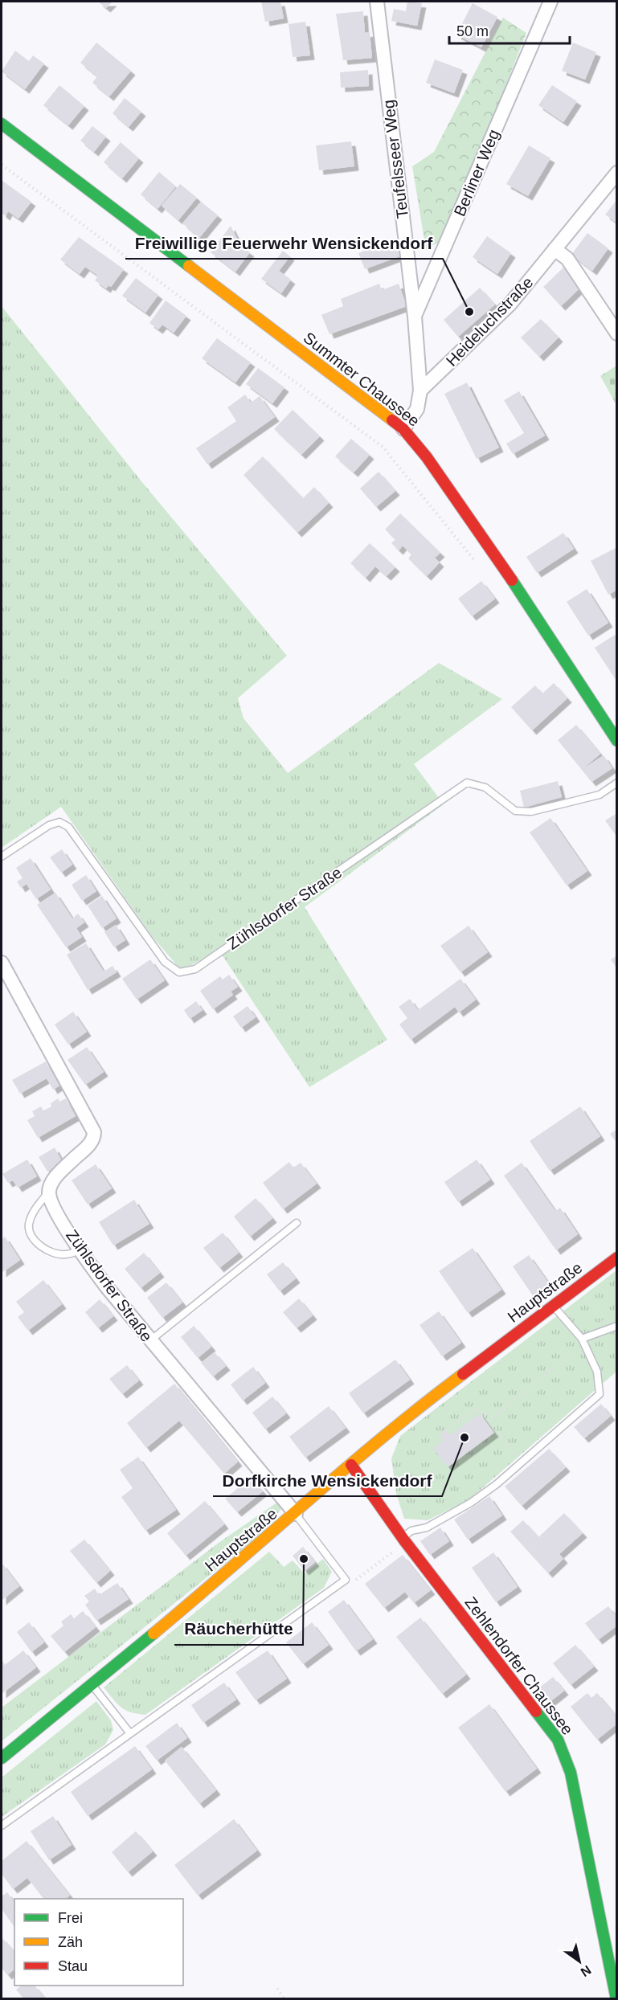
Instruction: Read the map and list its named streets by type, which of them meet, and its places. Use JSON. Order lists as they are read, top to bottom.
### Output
{
  "streets": {
    "main road": ["Summter Chaussee", "Hauptstraße", "Zehlendorfer Chaussee"],
    "street": [
      "Teufelsseer Weg",
      "Berliner Weg",
      "Heideluchstraße",
      "Zühlsdorfer Straße"
    ]
  },
  "crossings": [
    ["Teufelsseer Weg", "Berliner Weg"],
    ["Berliner Weg", "Heideluchstraße"],
    ["Berliner Weg", "Summter Chaussee"],
    ["Zühlsdorfer Straße", "Hauptstraße"],
    ["Hauptstraße", "Zehlendorfer Chaussee"]
  ],
  "places": ["Freiwillige Feuerwehr Wensickendorf", "Dorfkirche Wensickendorf", "Räucherhütte"],
  "legend": ["Frei", "Zäh", "Stau"],
  "scale_bar": "50 m",
  "north": "bottom right"
}
